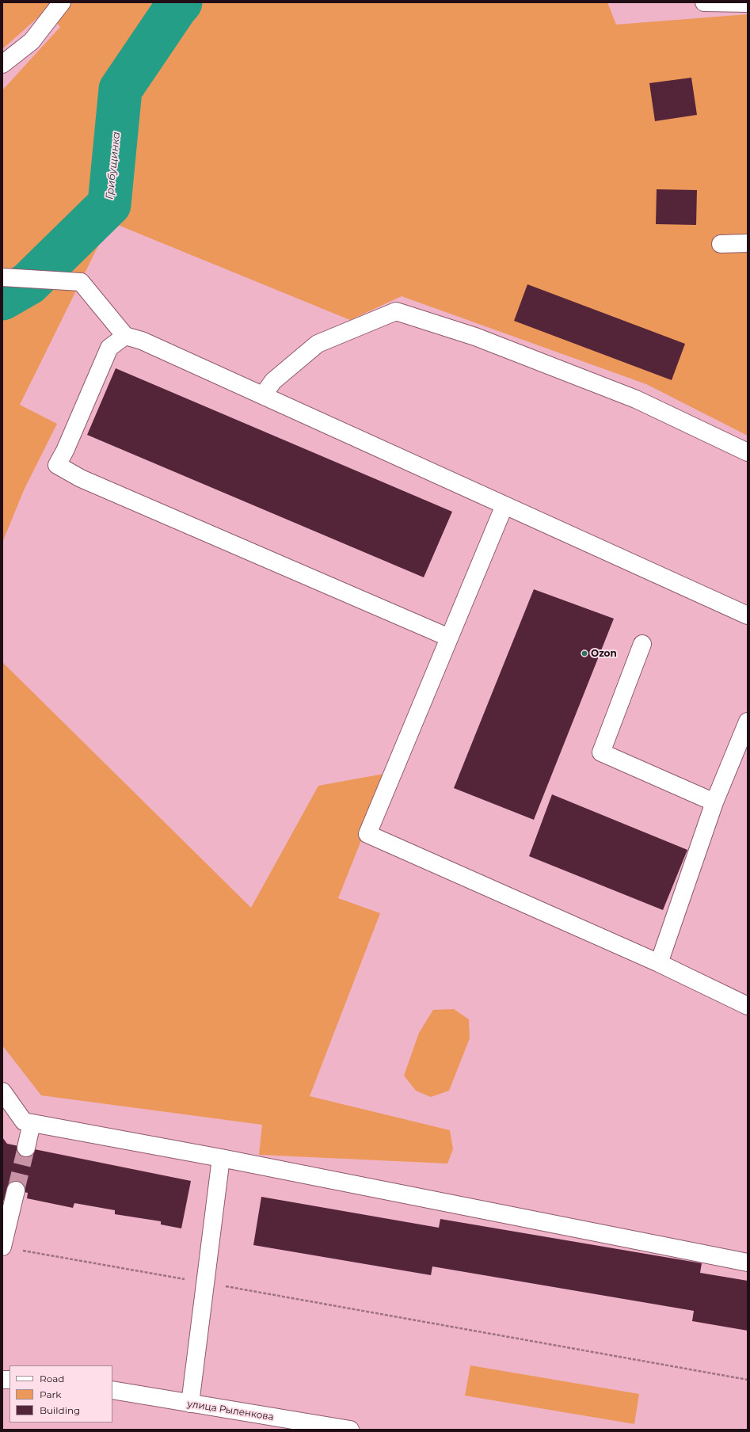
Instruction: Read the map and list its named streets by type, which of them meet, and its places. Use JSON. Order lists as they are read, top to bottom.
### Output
{
  "streets": {
    "street": ["улица Рыленкова"]
  },
  "water": ["Грибущинка"],
  "places": ["Ozon"],
  "legend": ["Road", "Park", "Building"]
}
